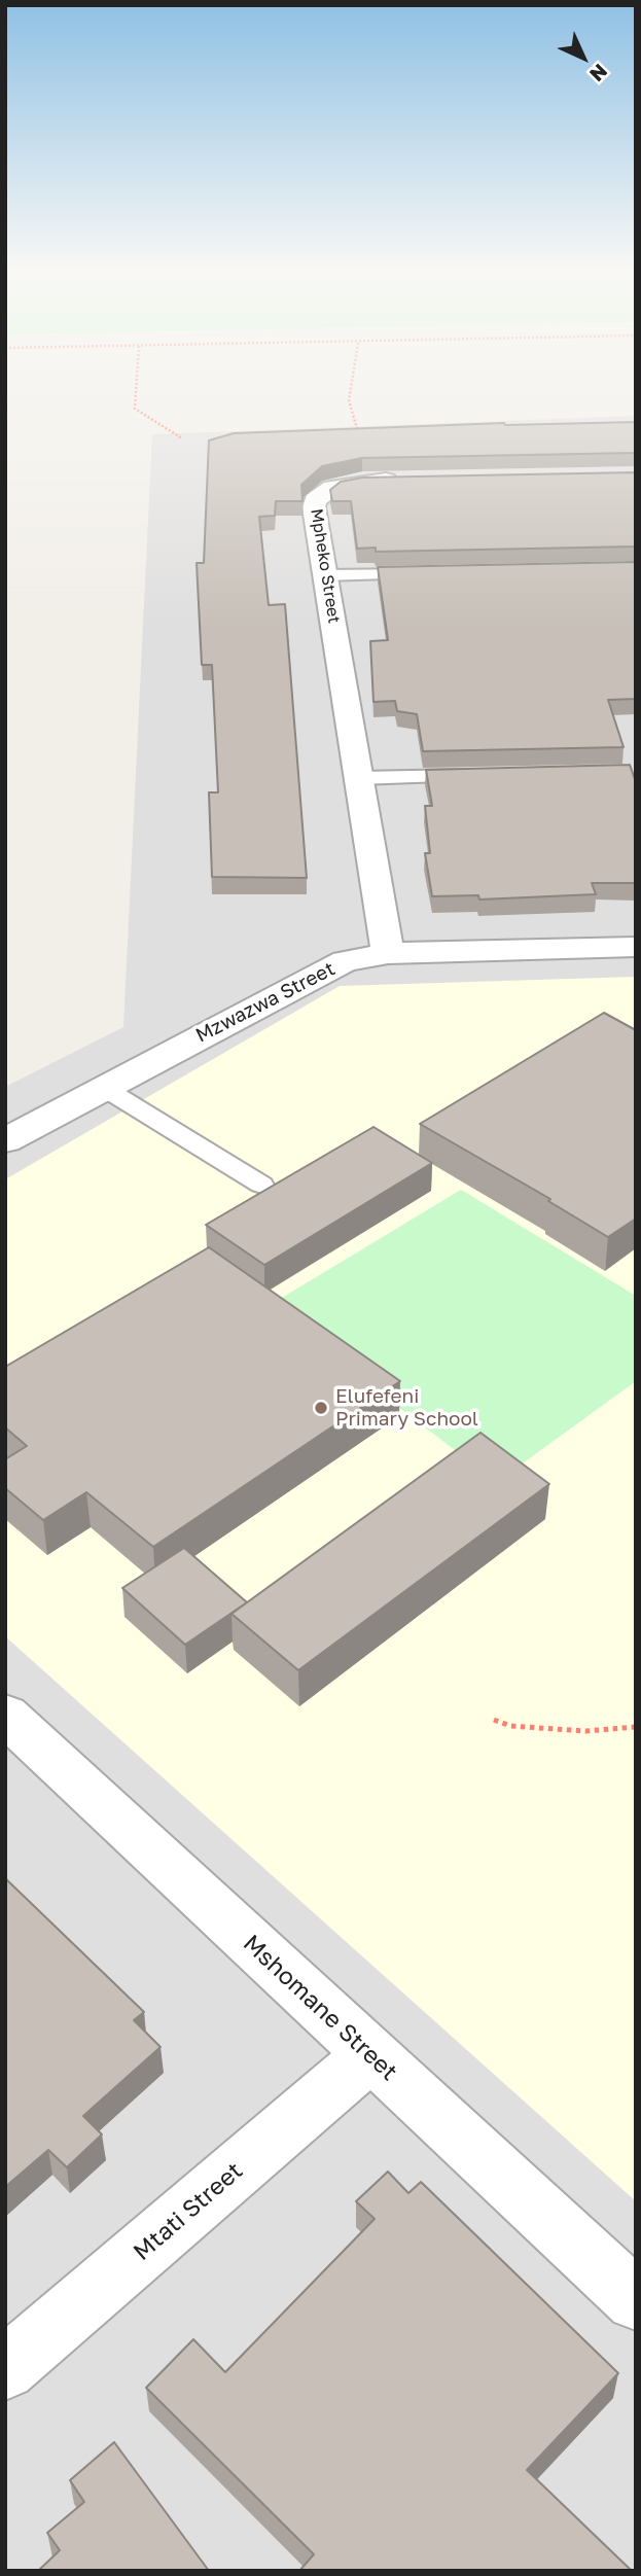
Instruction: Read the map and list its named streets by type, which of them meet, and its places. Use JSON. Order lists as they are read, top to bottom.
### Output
{
  "streets": {
    "street": [
      "Mpheko Street",
      "Mzwazwa Street",
      "Mshomane Street",
      "Mtati Street"
    ]
  },
  "crossings": [
    ["Mpheko Street", "Mzwazwa Street"],
    ["Mshomane Street", "Mtati Street"]
  ],
  "places": ["Elufefeni Primary School"],
  "north": "bottom right"
}
